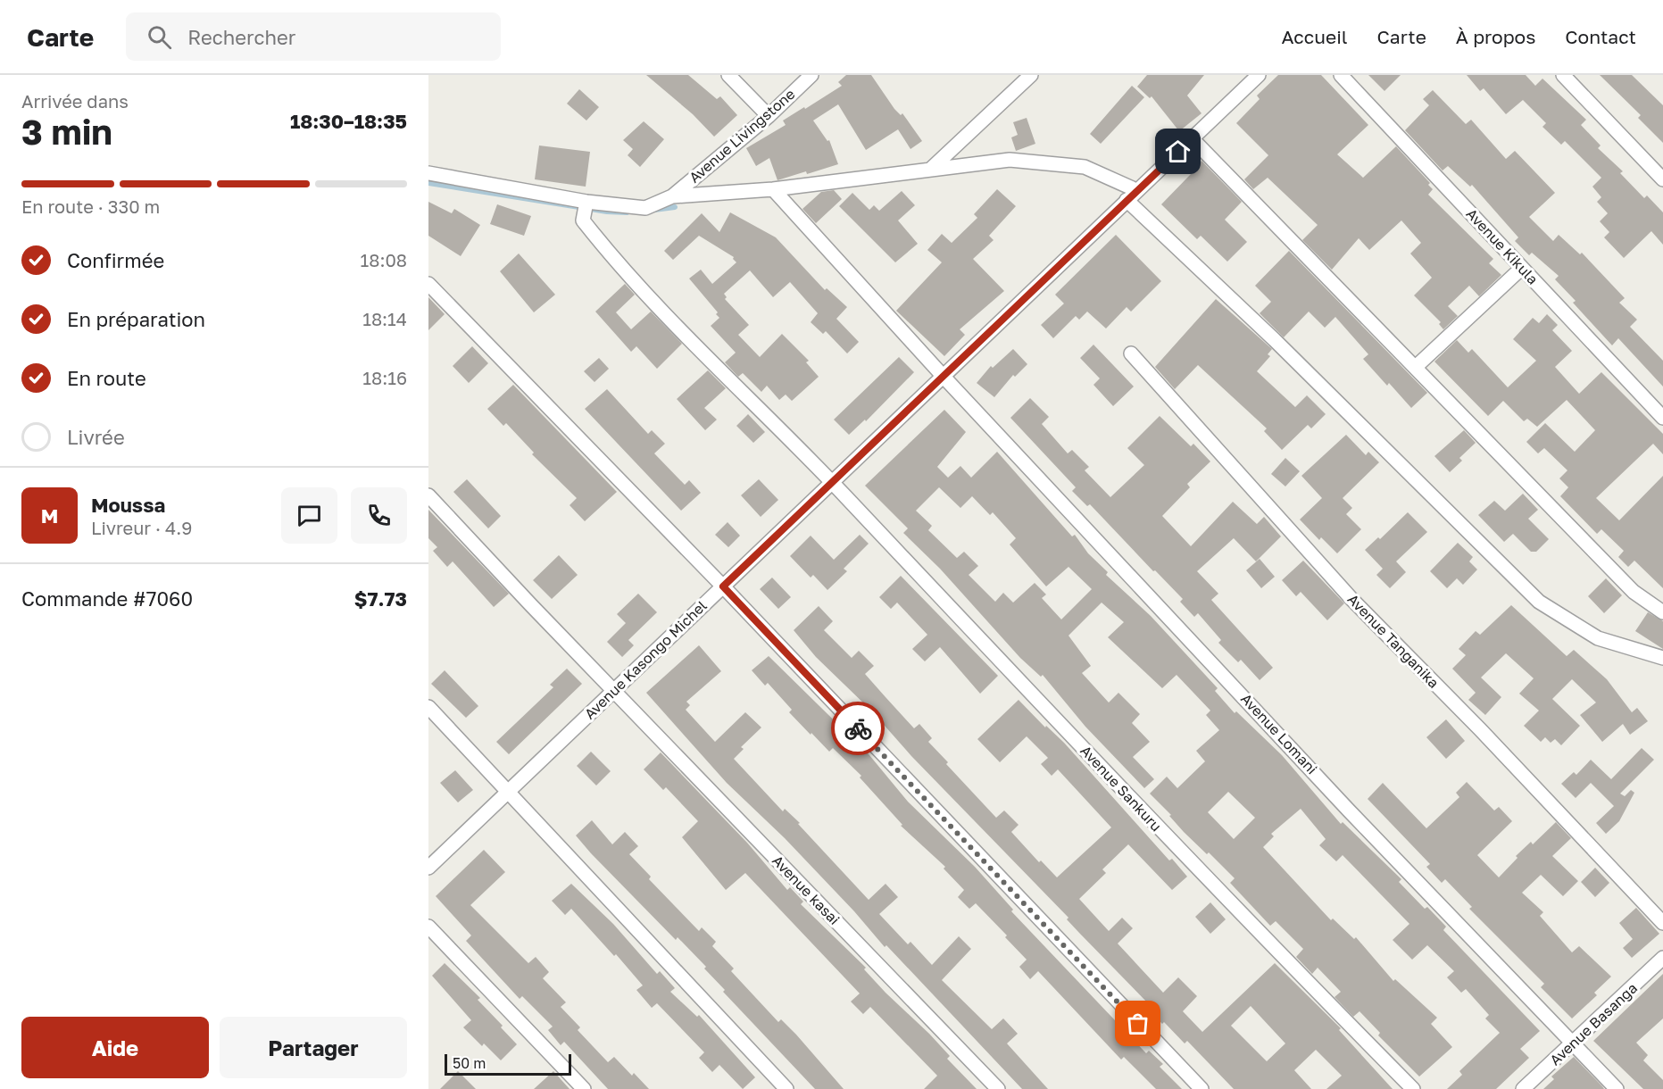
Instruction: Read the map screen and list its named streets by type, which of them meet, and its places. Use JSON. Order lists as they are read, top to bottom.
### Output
{
  "streets": {
    "street": [
      "Avenue Livingstone",
      "Avenue Kikula",
      "Avenue Tanganika",
      "Avenue Kasongo Michel",
      "Avenue Lomani",
      "Avenue Sankuru",
      "Avenue kasai",
      "Avenue Basanga"
    ]
  },
  "crossings": [
    ["Avenue Kasongo Michel", "Avenue Lomani"],
    ["Avenue Kasongo Michel", "Avenue Sankuru"],
    ["Avenue Kasongo Michel", "Avenue kasai"],
    ["Avenue Lomani", "Avenue Basanga"]
  ],
  "scale_bar": "50 m",
  "page": {
    "header": "Carte",
    "search": "Rechercher",
    "nav": [
      "Accueil",
      "Carte",
      "À propos",
      "Contact"
    ],
    "heading": ["3 min", "Arrivée dans", "18:30–18:35"],
    "panel": [
      "Moussa",
      "Livreur · 4.9",
      "Commande #7060",
      "$7.73"
    ],
    "bar": "En route · 330 m",
    "list": [
      ["Confirmée", "18:08"],
      ["En préparation", "18:14"],
      ["En route", "18:16"],
      "Livrée"
    ],
    "round": "M",
    "buttons": ["Aide", "Partager"],
    "scale": "50 m"
  }
}
